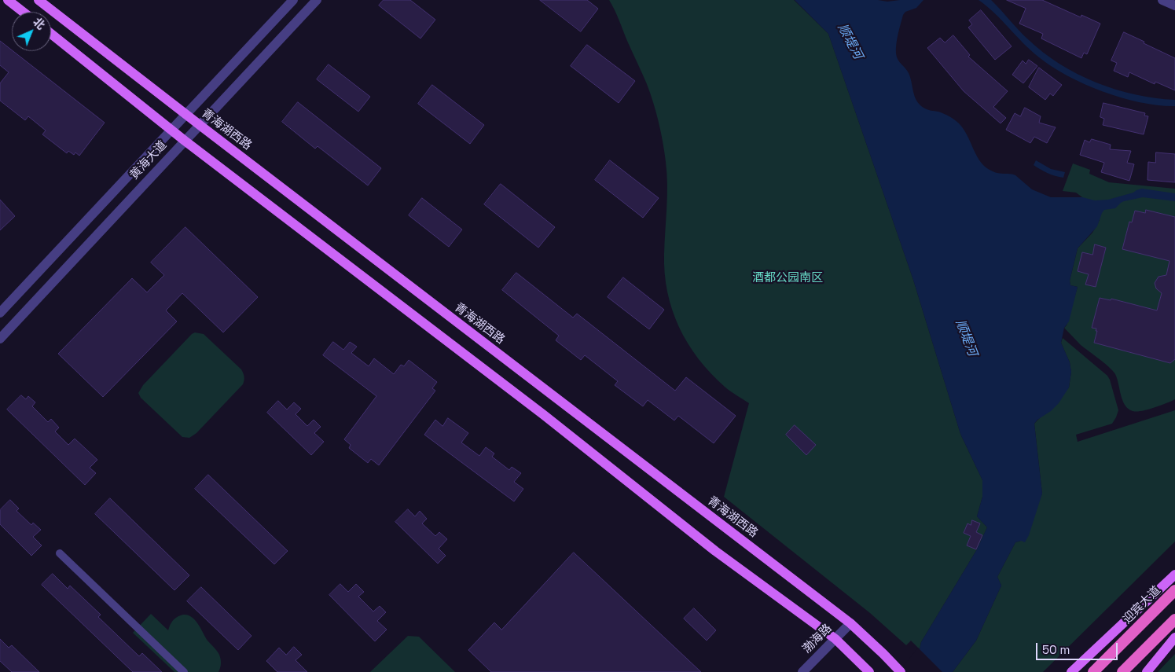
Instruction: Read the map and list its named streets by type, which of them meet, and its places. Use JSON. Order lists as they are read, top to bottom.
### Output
{
  "streets": {
    "highway": ["迎宾大道"],
    "main road": ["青海湖西路"],
    "street": ["黄海大道", "渤海路"]
  },
  "crossings": [
    ["青海湖西路", "黄海大道"],
    ["青海湖西路", "渤海路"]
  ],
  "water": ["顺堤河"],
  "parks": ["酒都公园南区"],
  "scale_bar": "50 m",
  "north": "top right"
}
